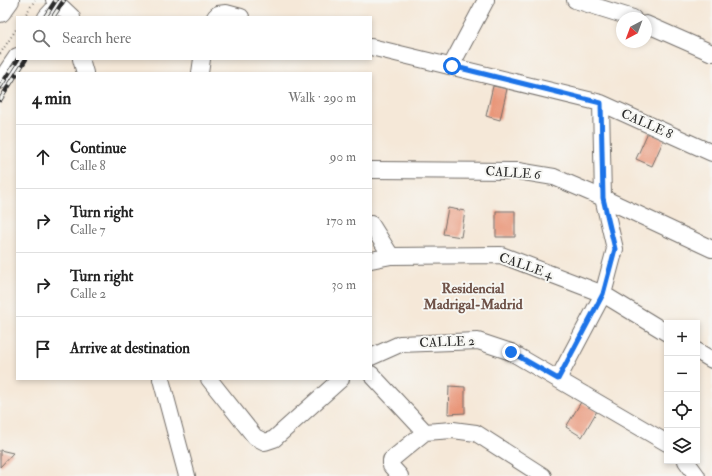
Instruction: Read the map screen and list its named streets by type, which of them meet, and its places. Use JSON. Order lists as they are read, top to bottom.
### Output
{
  "streets": {
    "street": [
      "CALLE 8",
      "CALLE 6",
      "CALLE 4",
      "CALLE 2"
    ]
  },
  "districts": ["Residencial Madrigal-Madrid"],
  "north": "bottom left",
  "page": {
    "search": "Search here",
    "heading": ["4 min", "Walk · 290 m"],
    "list": [
      ["Continue", "Calle 8", "90 m"],
      ["Turn right", "Calle 7", "170 m"],
      ["Turn right", "Calle 2", "30 m"],
      "Arrive at destination"
    ],
    "map_buttons": ["+", "−"]
  }
}
